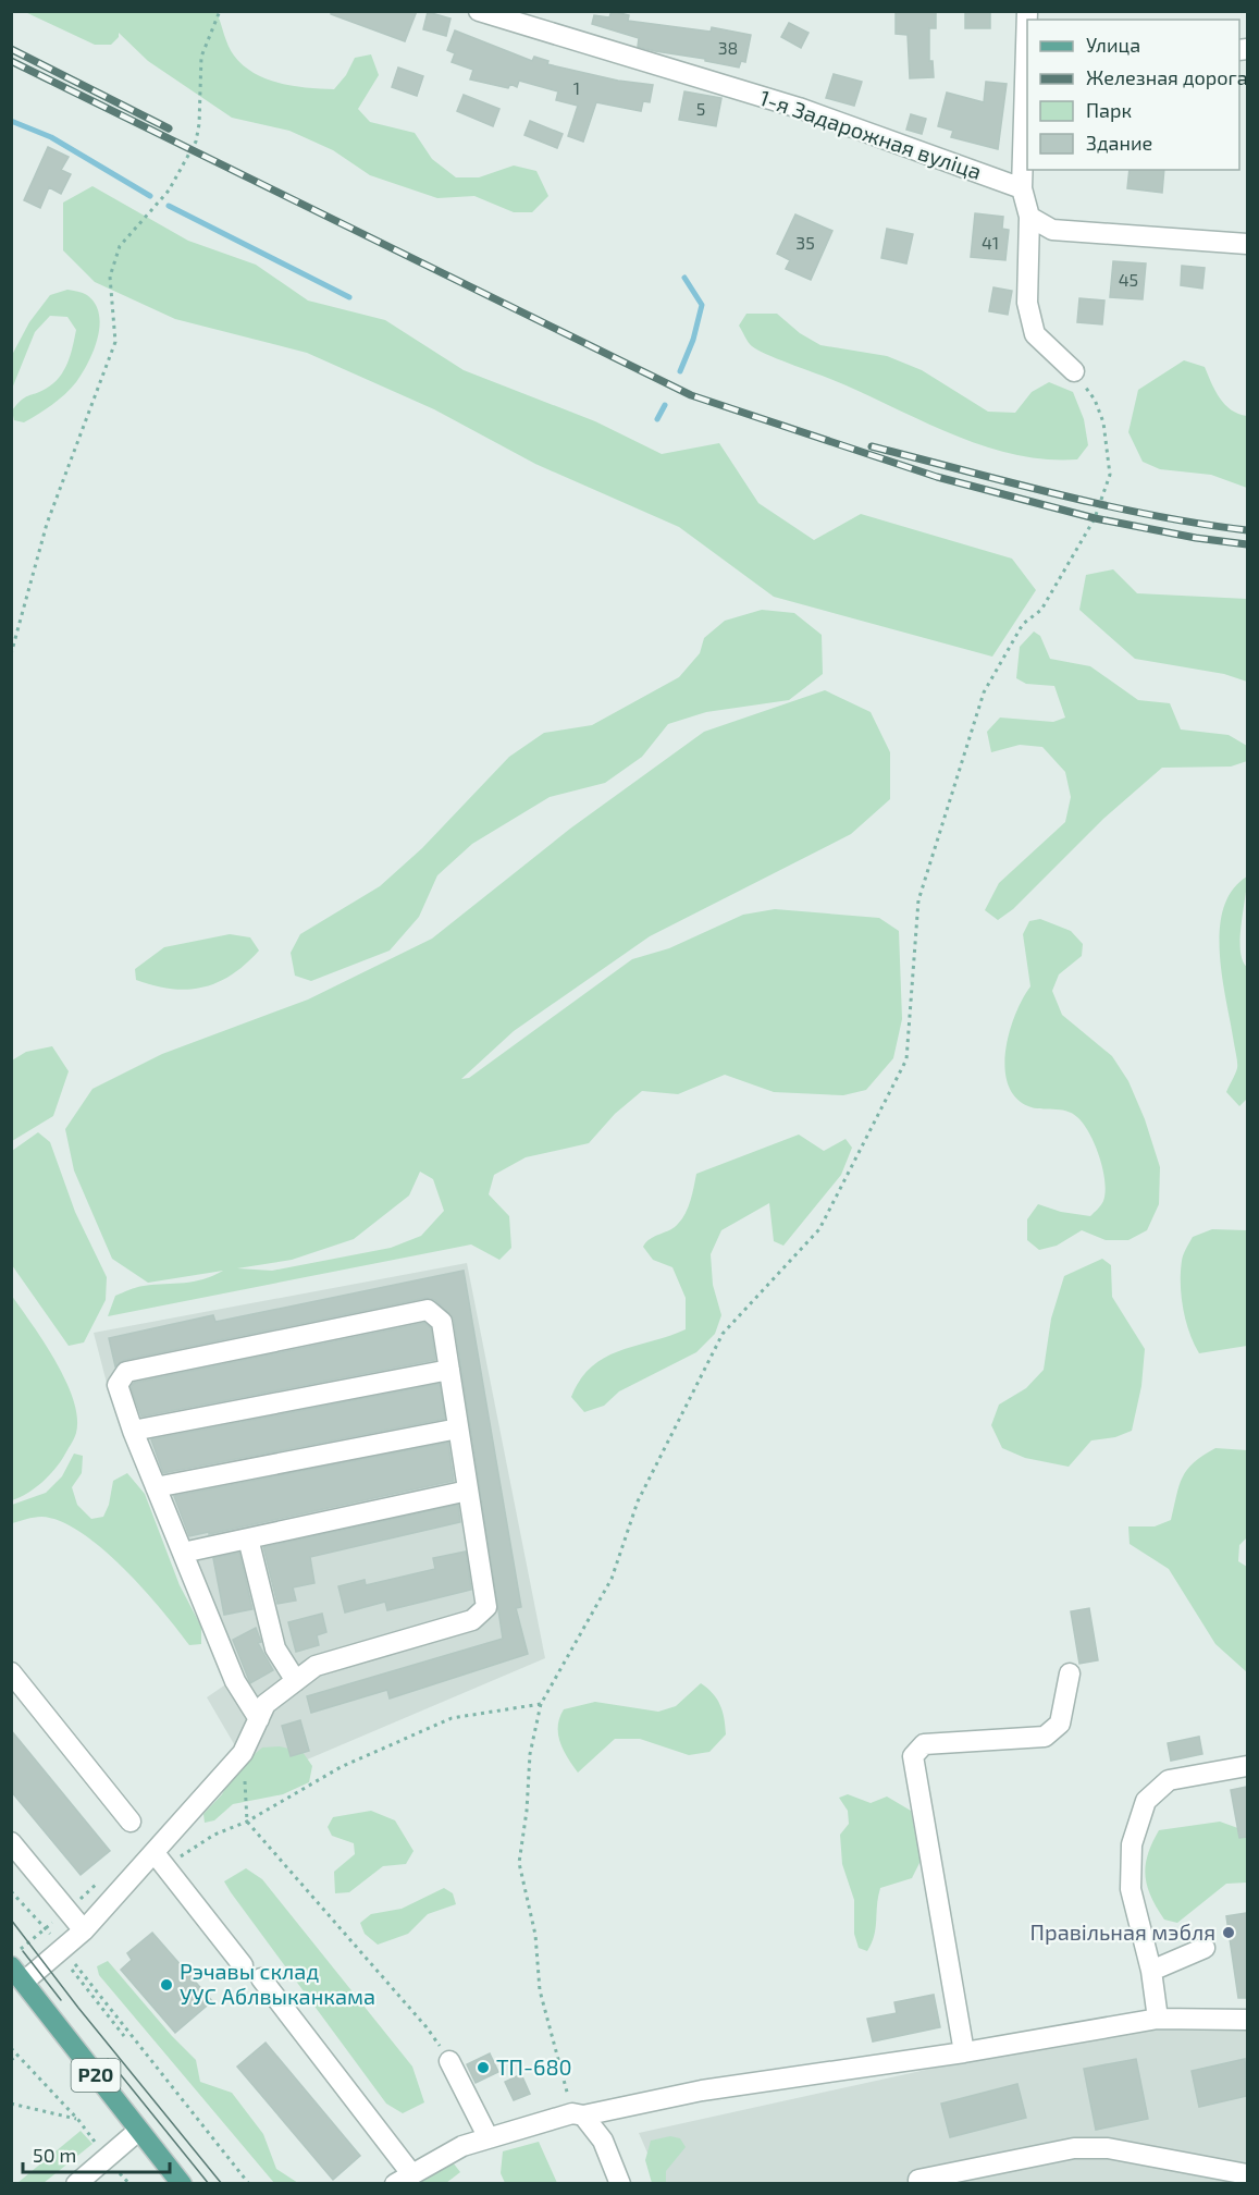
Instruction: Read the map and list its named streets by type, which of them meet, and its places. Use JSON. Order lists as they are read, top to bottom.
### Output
{
  "streets": {
    "main road": ["Р20"],
    "street": ["1-я Задарожная вуліца"]
  },
  "places": ["Правільная мэбля", "Рэчавы склад УУС Аблвыканкама", "ТП-680"],
  "house_numbers": [
    "38",
    "1",
    "5",
    "35",
    "41",
    "45"
  ],
  "legend": [
    "Улица",
    "Железная дорога",
    "Парк",
    "Здание"
  ],
  "scale_bar": "50 m"
}
